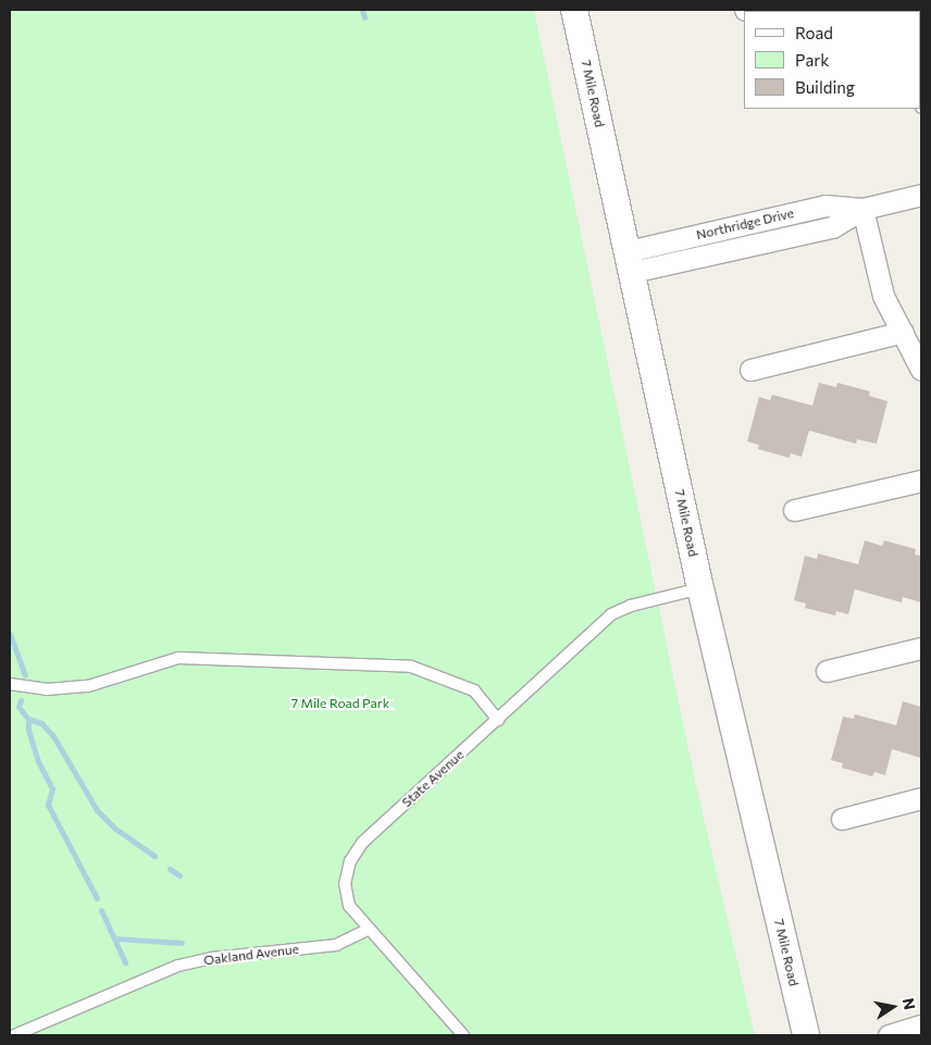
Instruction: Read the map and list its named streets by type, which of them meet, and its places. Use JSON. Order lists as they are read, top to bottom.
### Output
{
  "streets": {
    "street": ["7 Mile Road", "Northridge Drive"],
    "lane": ["State Avenue", "Oakland Avenue"]
  },
  "crossings": [
    ["7 Mile Road", "Northridge Drive"],
    ["7 Mile Road", "State Avenue"],
    ["State Avenue", "Oakland Avenue"]
  ],
  "parks": ["7 Mile Road Park"],
  "legend": ["Road", "Park", "Building"],
  "north": "right"
}
